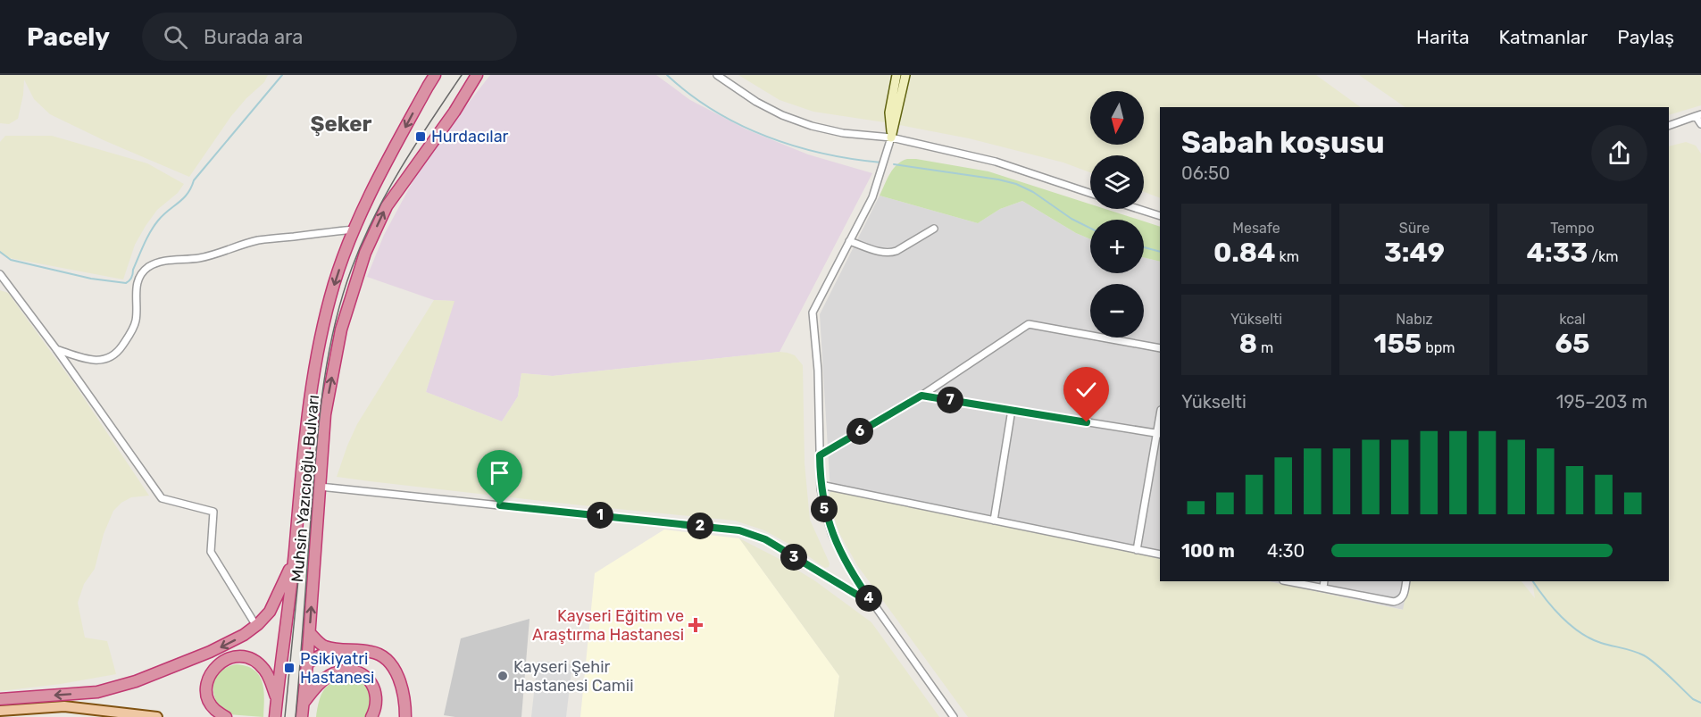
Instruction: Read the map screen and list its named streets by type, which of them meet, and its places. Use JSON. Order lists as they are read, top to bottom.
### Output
{
  "streets": {
    "highway": ["Muhsin Yazıcıoğlu Bulvarı"]
  },
  "districts": ["Şeker"],
  "places": {
    "transit": ["Hurdacılar", "Psikiyatri Hastanesi"],
    "health": ["Kayseri Eğitim ve Araştırma Hastanesi"],
    "other": ["Kayseri Şehir Hastanesi Camii"]
  },
  "north": "bottom",
  "page": {
    "header": "Pacely",
    "search": "Burada ara",
    "nav": ["Harita", "Katmanlar", "Paylaş"],
    "map_buttons": ["+", "−"],
    "heading": ["Sabah koşusu", "06:50"],
    "stats": [
      ["Mesafe", "0.84 km"],
      ["Süre", "3:49"],
      ["Tempo", "4:33 /km"],
      ["Yükselti", "8 m"],
      ["Nabız", "155 bpm"],
      ["kcal", "65"]
    ],
    "chart": ["Yükselti", "195–203 m"],
    "pins": [
      "7",
      "6",
      "5",
      "1",
      "2",
      "3",
      "4"
    ],
    "list": [
      {
        "name": "100 m",
        "note": "4:30"
      }
    ]
  }
}
